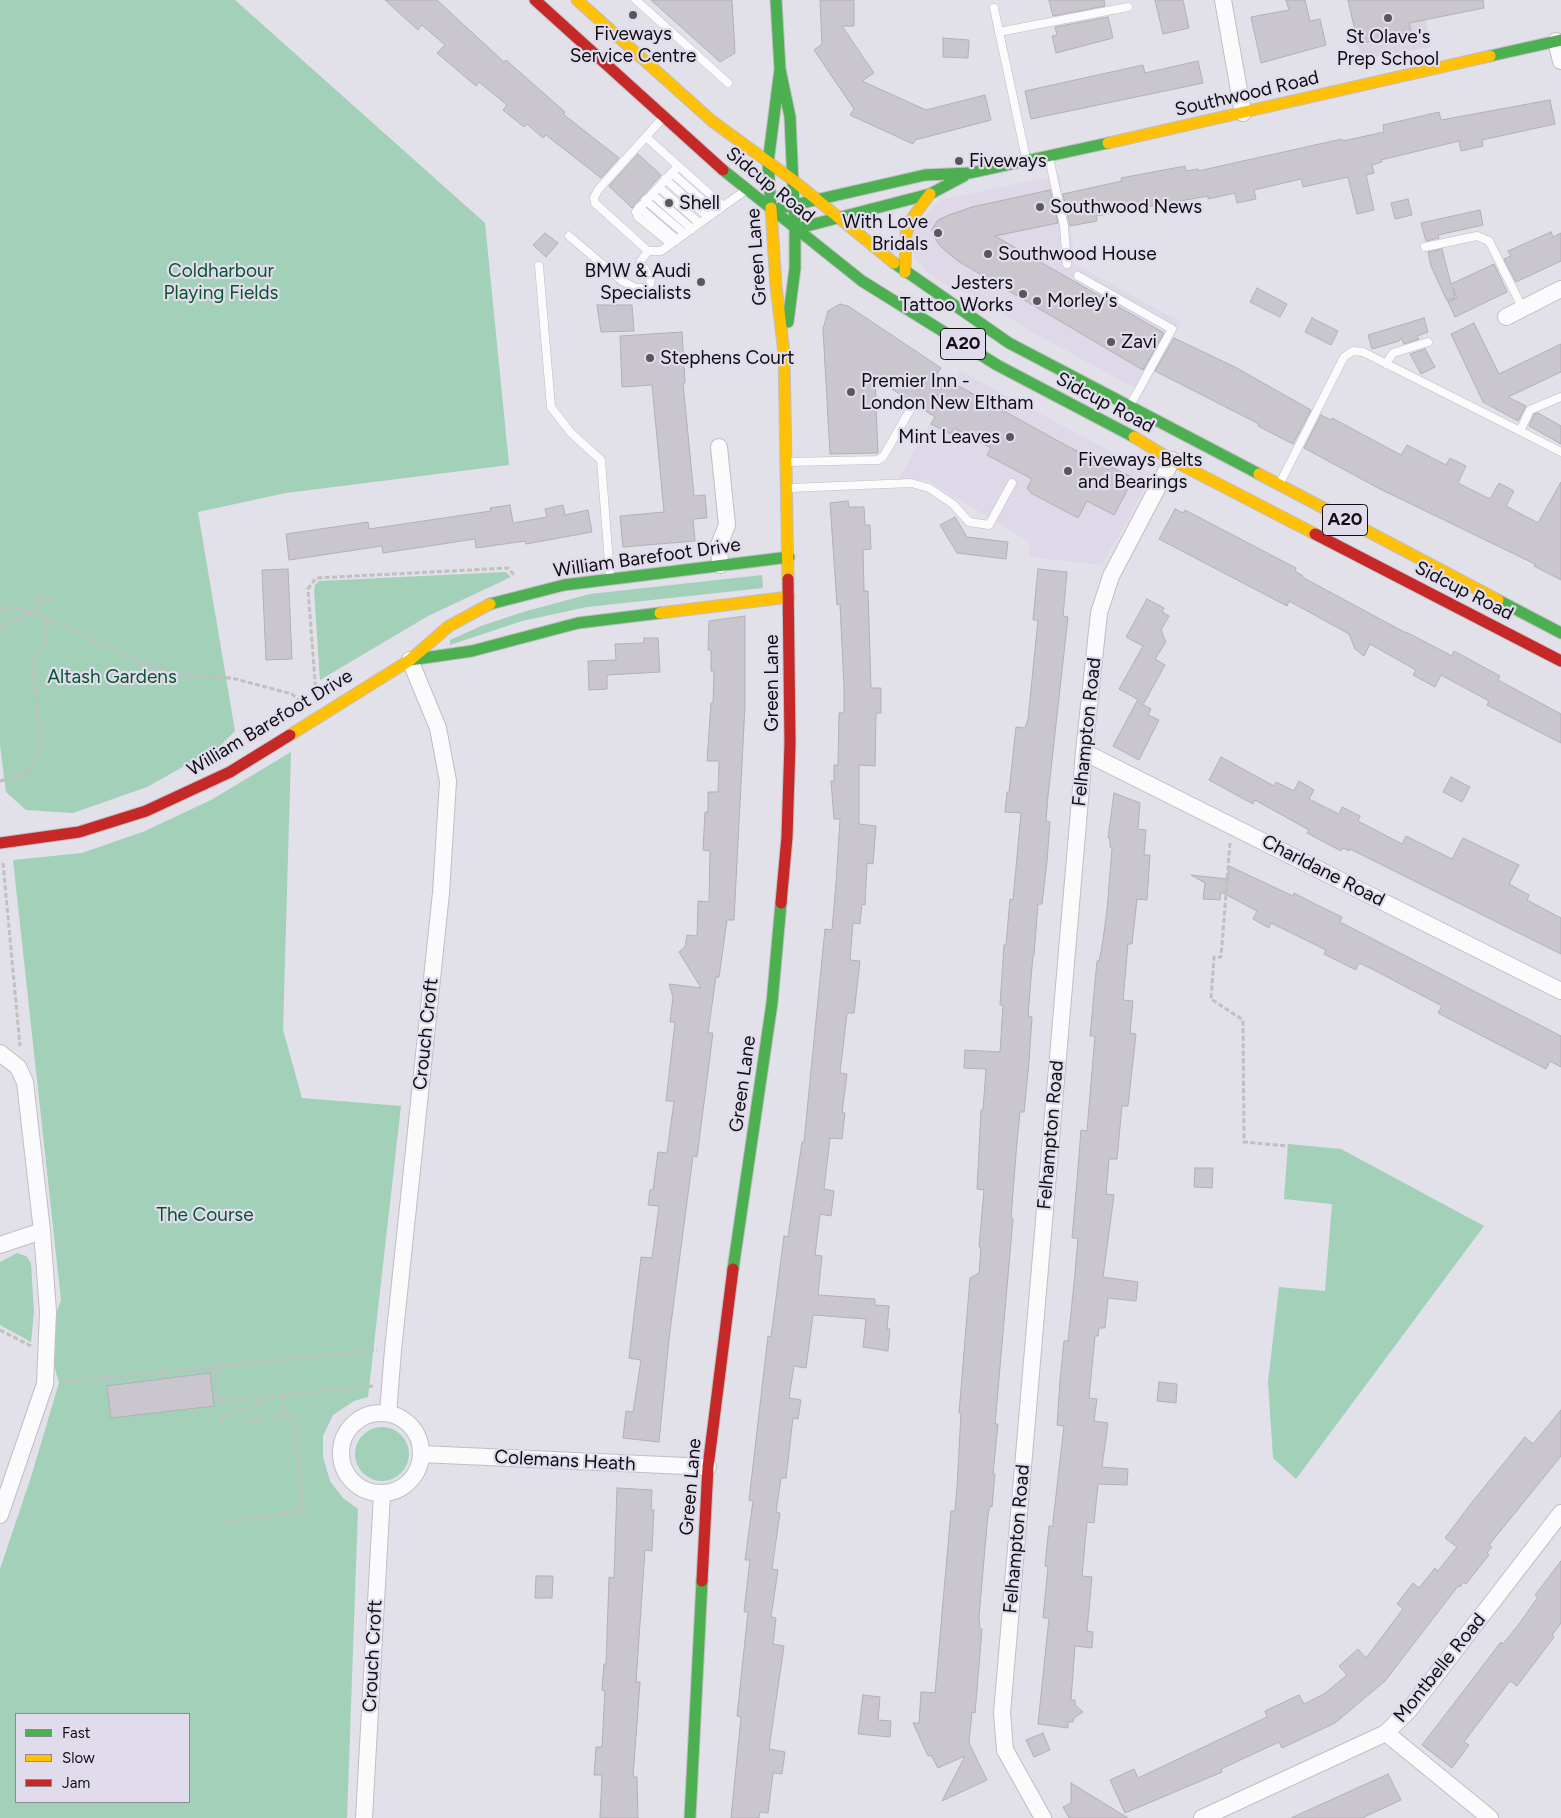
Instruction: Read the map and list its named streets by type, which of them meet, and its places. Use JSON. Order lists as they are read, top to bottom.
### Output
{
  "streets": {
    "main road": [
      "Southwood Road",
      "Sidcup Road",
      "Green Lane",
      "A20",
      "William Barefoot Drive"
    ],
    "street": [
      "Felhampton Road",
      "Charldane Road",
      "Crouch Croft",
      "Colemans Heath",
      "Montbelle Road"
    ]
  },
  "crossings": [
    ["Southwood Road", "Sidcup Road"],
    ["Southwood Road", "Green Lane"],
    ["Sidcup Road", "Green Lane"],
    ["Sidcup Road", "Felhampton Road"],
    ["Green Lane", "William Barefoot Drive"],
    ["Green Lane", "Colemans Heath"],
    ["William Barefoot Drive", "Crouch Croft"],
    ["Felhampton Road", "Charldane Road"],
    ["Crouch Croft", "Colemans Heath"]
  ],
  "parks": ["Coldharbour Playing Fields", "Altash Gardens", "The Course"],
  "places": [
    "Fiveways Service Centre",
    "St Olave's Prep School",
    "Fiveways",
    "Shell",
    "Southwood News",
    "With Love Bridals",
    "Southwood House",
    "BMW & Audi Specialists",
    "Jesters Tattoo Works",
    "Morley's",
    "Zavi",
    "Stephens Court",
    "Premier Inn - London New Eltham",
    "Mint Leaves",
    "Fiveways Belts and Bearings"
  ],
  "legend": ["Fast", "Slow", "Jam"]
}
